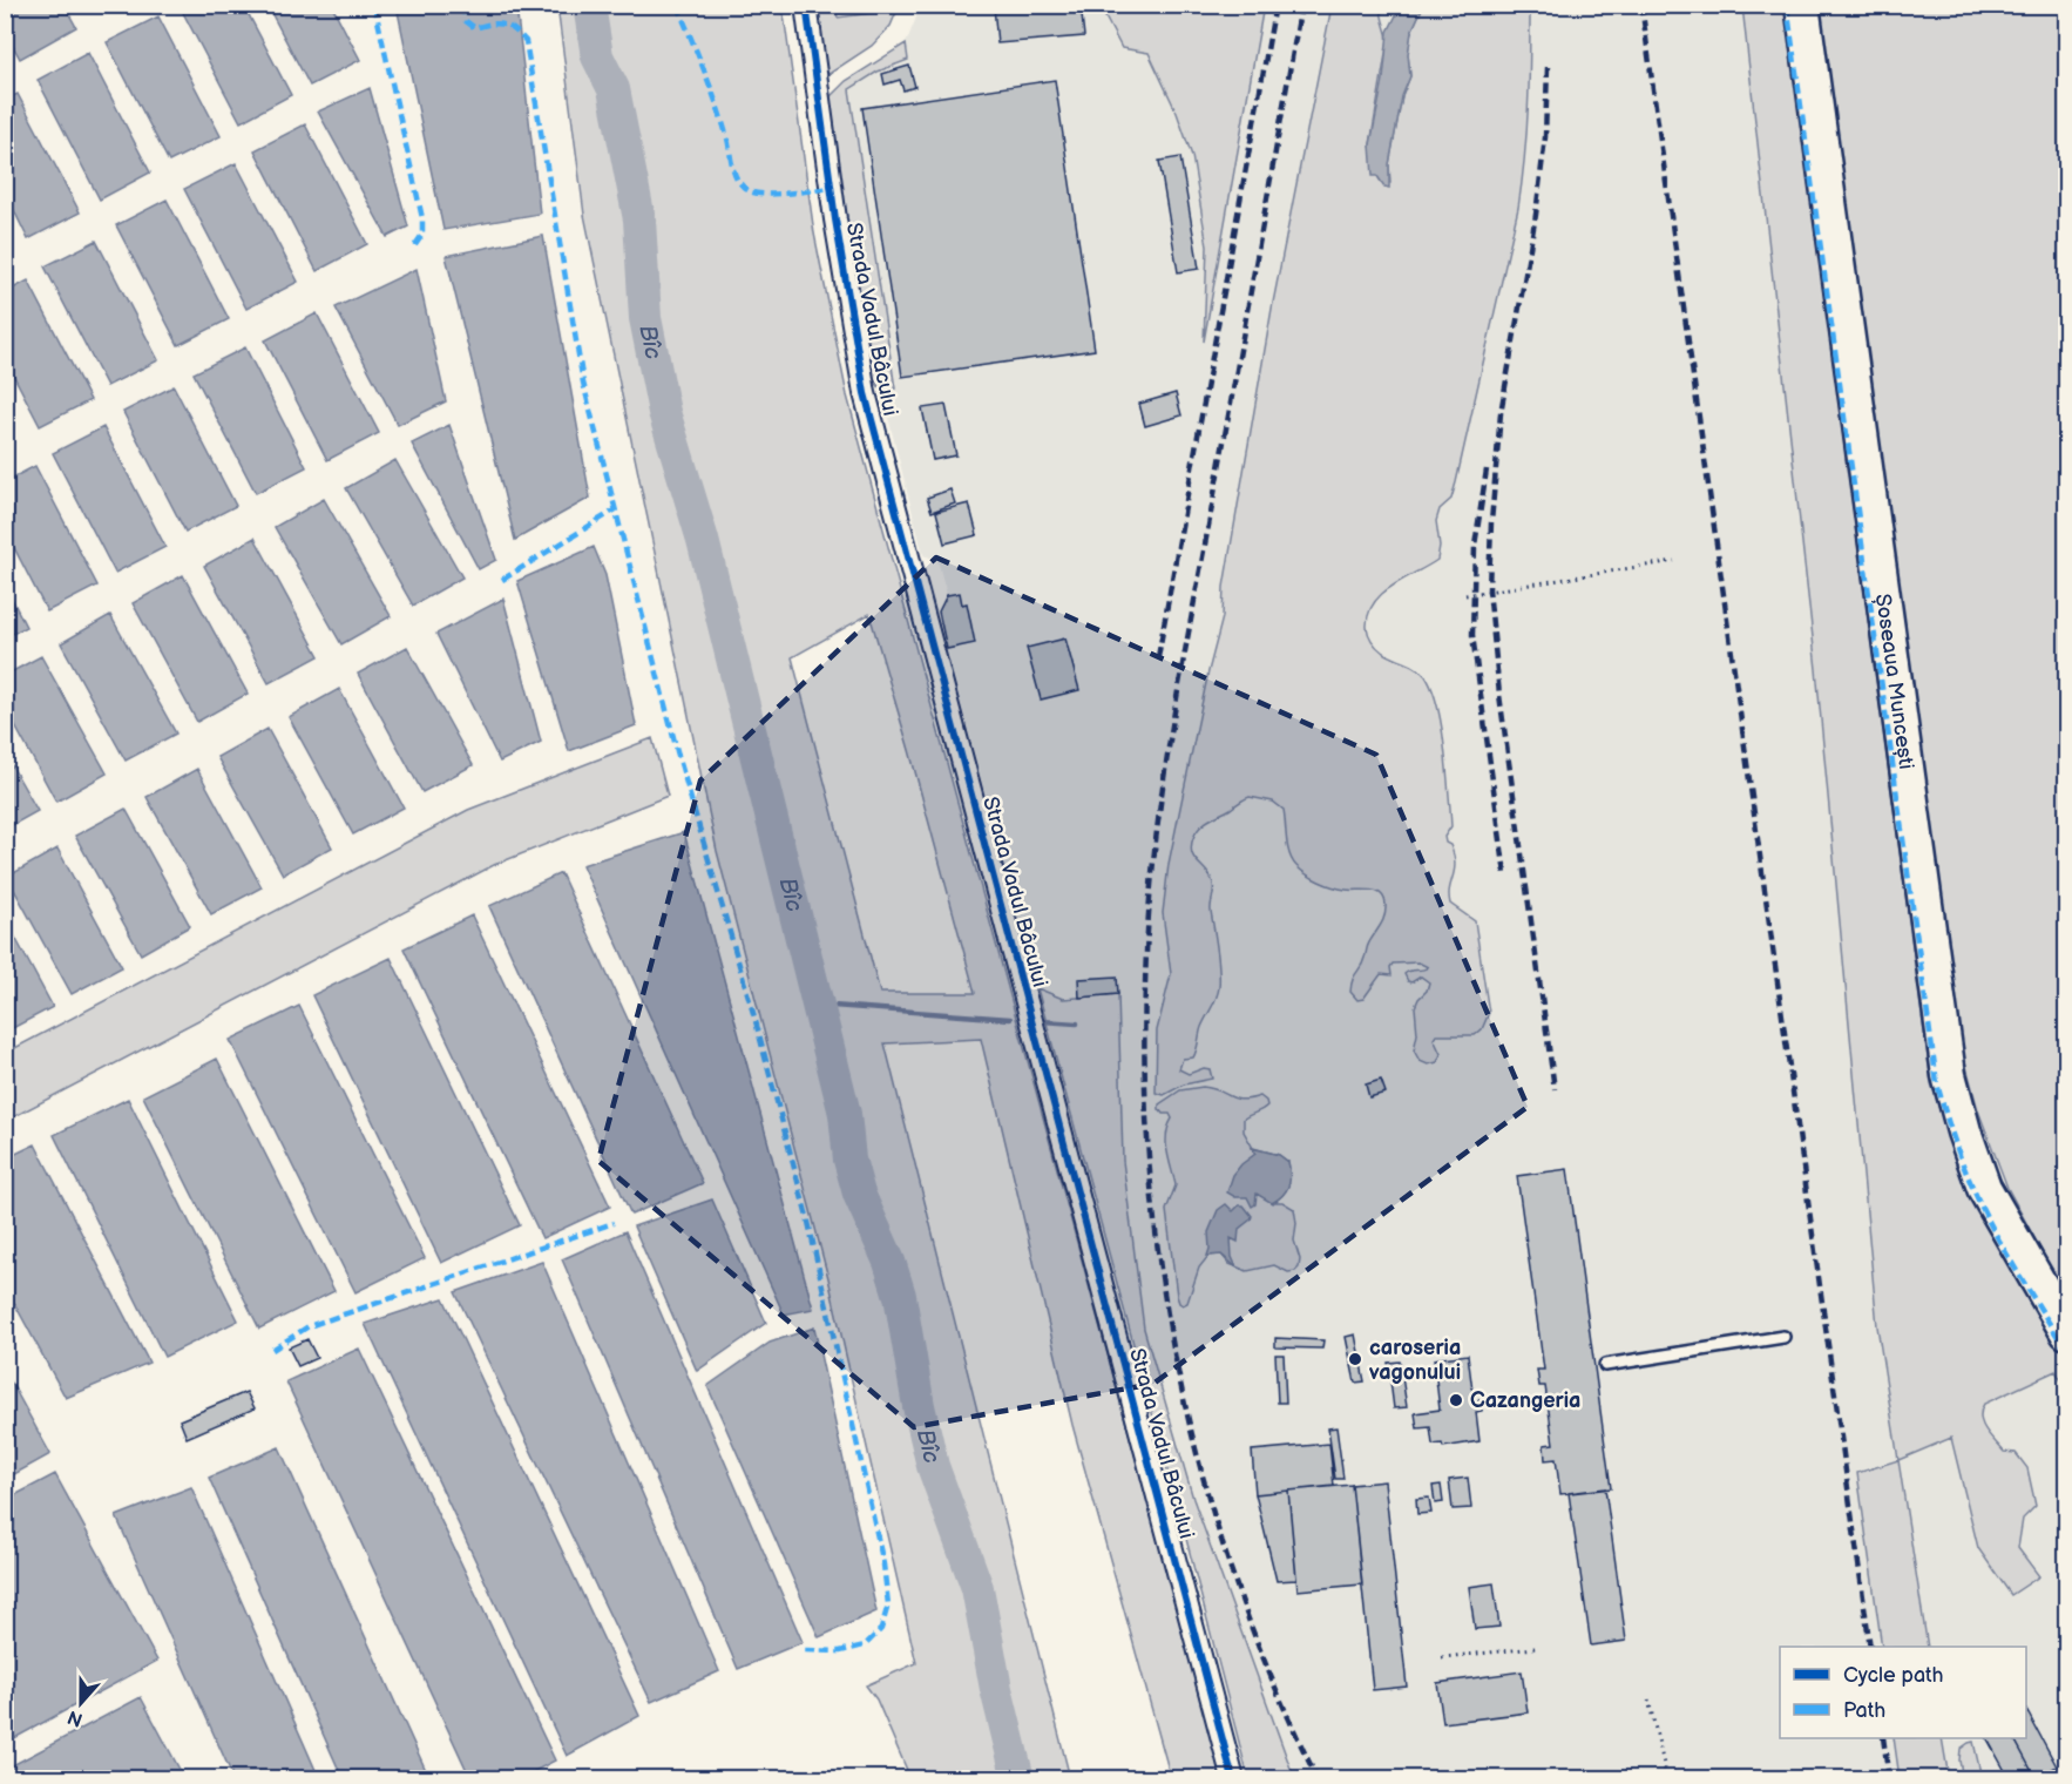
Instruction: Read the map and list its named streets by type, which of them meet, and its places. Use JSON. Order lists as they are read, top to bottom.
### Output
{
  "streets": {
    "main road": ["Șoseaua Muncești"],
    "street": ["Strada Vadul Bâcului"]
  },
  "water": ["Bîc"],
  "places": ["caroseria vagonului", "Cazangeria"],
  "legend": ["Cycle path", "Path"],
  "north": "bottom"
}
